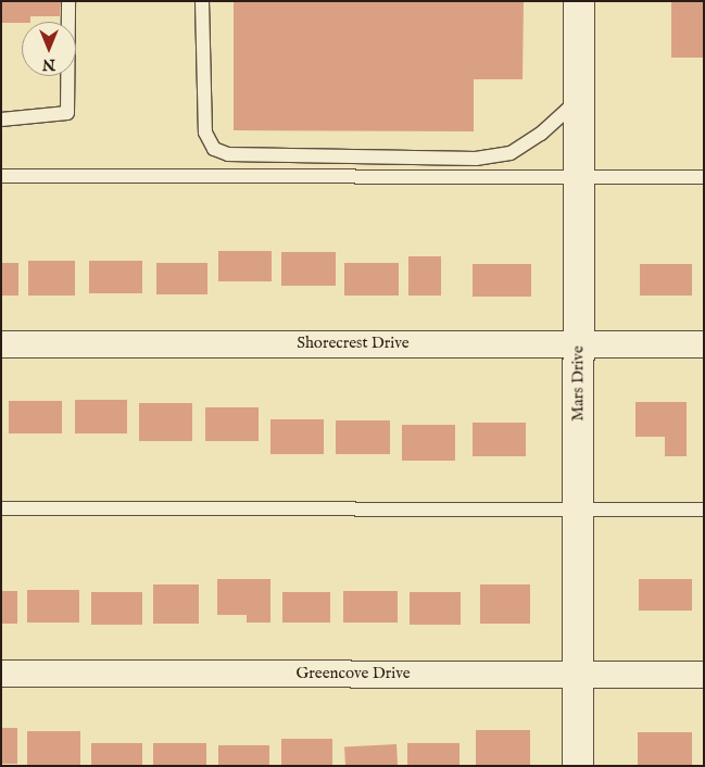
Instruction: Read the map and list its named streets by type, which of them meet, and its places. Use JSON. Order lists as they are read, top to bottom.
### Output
{
  "streets": {
    "street": ["Shorecrest Drive", "Mars Drive", "Greencove Drive"]
  },
  "crossings": [
    ["Shorecrest Drive", "Mars Drive"],
    ["Mars Drive", "Greencove Drive"]
  ],
  "north": "bottom"
}
